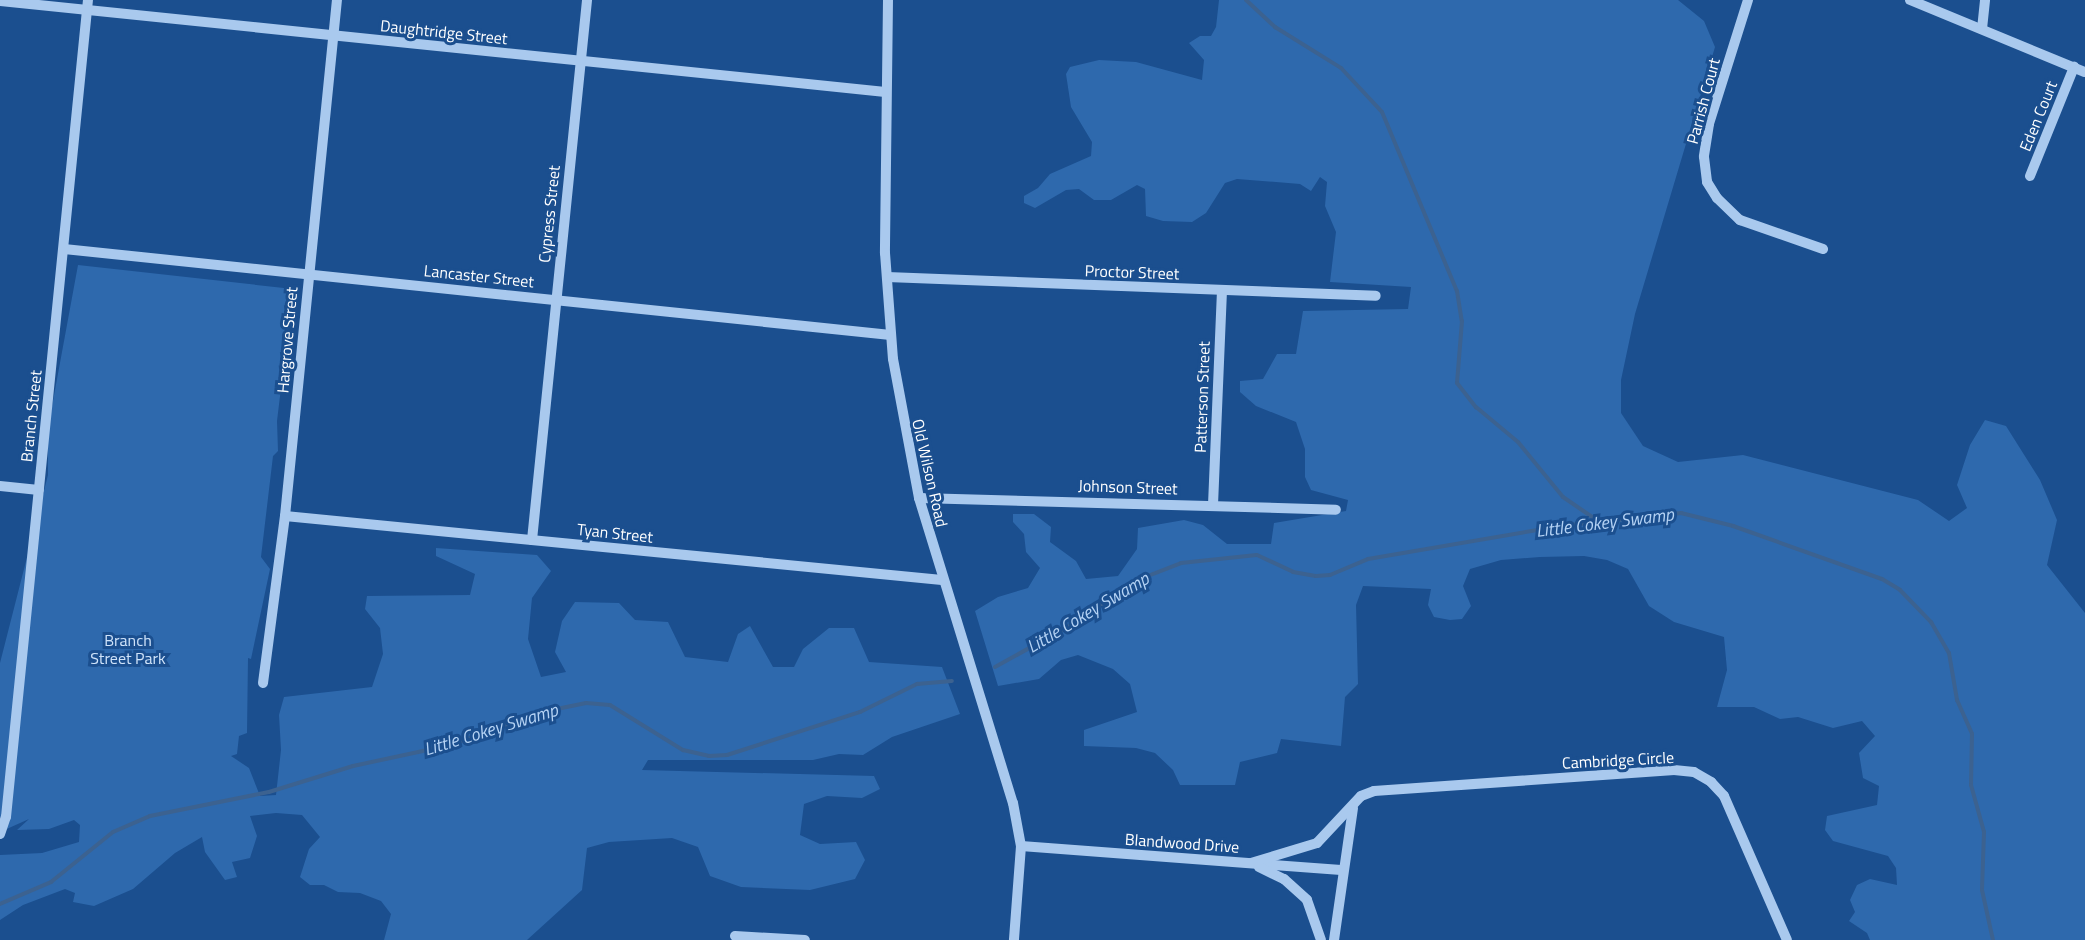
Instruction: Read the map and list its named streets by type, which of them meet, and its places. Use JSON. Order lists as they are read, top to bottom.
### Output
{
  "streets": {
    "street": [
      "Daughtridge Street",
      "Parrish Court",
      "Eden Court",
      "Cypress Street",
      "Proctor Street",
      "Lancaster Street",
      "Hargrove Street",
      "Patterson Street",
      "Branch Street",
      "Old Wilson Road",
      "Johnson Street",
      "Tyan Street",
      "Cambridge Circle",
      "Blandwood Drive"
    ]
  },
  "crossings": [
    ["Daughtridge Street", "Cypress Street"],
    ["Daughtridge Street", "Hargrove Street"],
    ["Daughtridge Street", "Branch Street"],
    ["Daughtridge Street", "Old Wilson Road"],
    ["Cypress Street", "Lancaster Street"],
    ["Cypress Street", "Tyan Street"],
    ["Proctor Street", "Patterson Street"],
    ["Proctor Street", "Old Wilson Road"],
    ["Lancaster Street", "Hargrove Street"],
    ["Lancaster Street", "Branch Street"],
    ["Lancaster Street", "Old Wilson Road"],
    ["Hargrove Street", "Tyan Street"],
    ["Patterson Street", "Johnson Street"],
    ["Old Wilson Road", "Johnson Street"],
    ["Old Wilson Road", "Tyan Street"],
    ["Old Wilson Road", "Blandwood Drive"],
    ["Cambridge Circle", "Blandwood Drive"]
  ],
  "water": ["Little Cokey Swamp"],
  "parks": ["Branch Street Park"]
}
